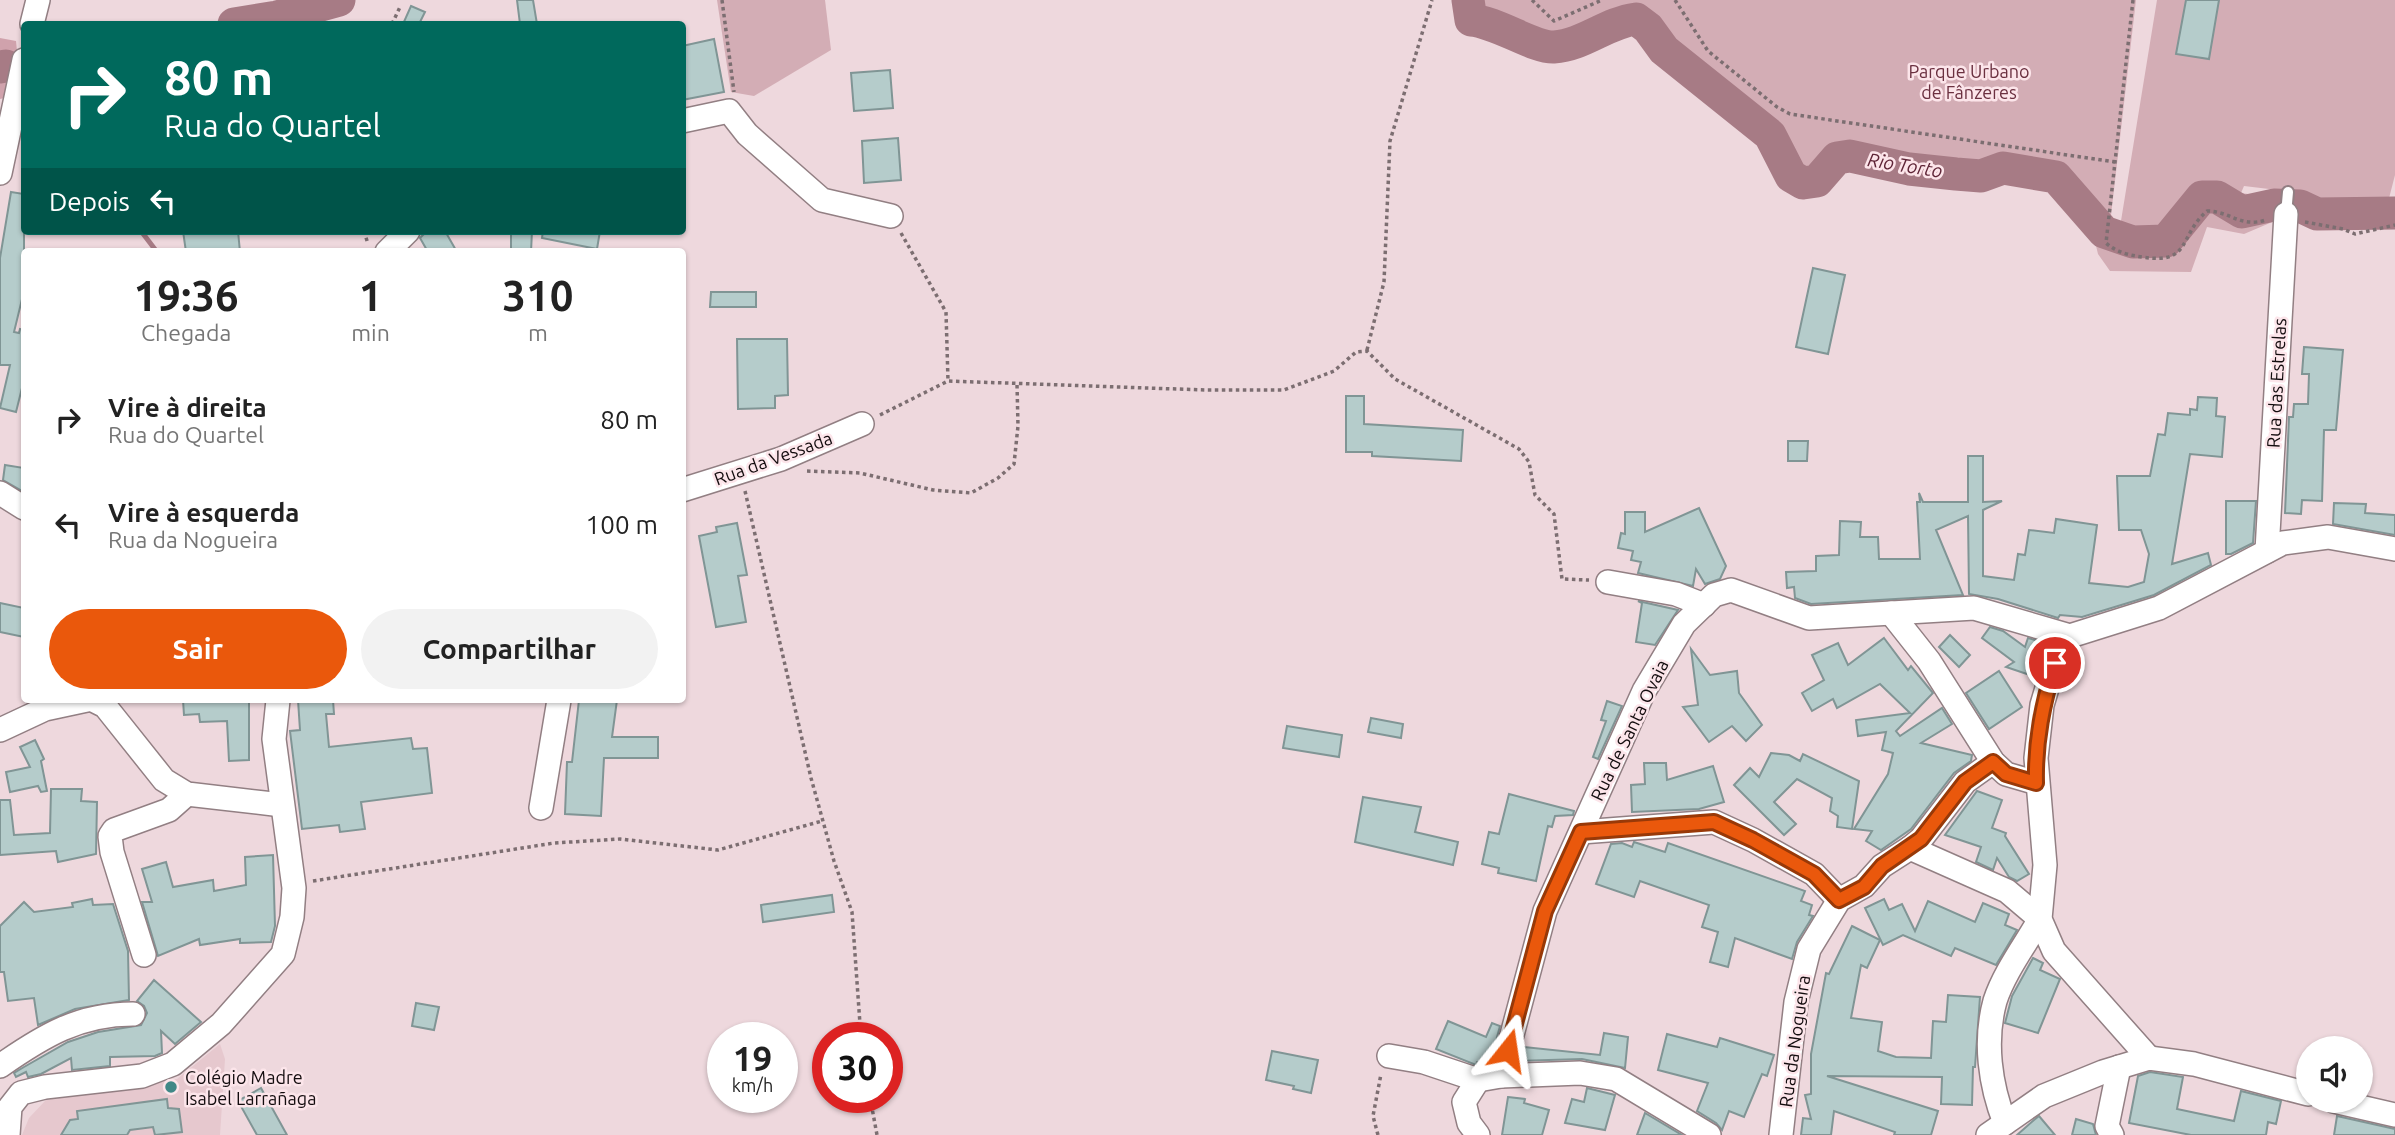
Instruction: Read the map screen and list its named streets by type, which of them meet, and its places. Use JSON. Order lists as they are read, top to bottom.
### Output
{
  "streets": {
    "street": [
      "Rua das Estrelas",
      "Rua da Vessada",
      "Rua de Santa Ovaia",
      "Rua da Nogueira"
    ]
  },
  "water": ["Rio Torto"],
  "parks": ["Parque Urbano de Fânzeres"],
  "places": ["Colégio Madre Isabel Larrañaga"],
  "page": {
    "turn": ["80 m", "Rua do Quartel"],
    "then": "Depois",
    "eta": [
      "19:36",
      "Chegada",
      "1",
      "min",
      "310",
      "m"
    ],
    "list": [
      {
        "name": "Vire à direita",
        "note": "Rua do Quartel",
        "value": "80 m"
      },
      {
        "name": "Vire à esquerda",
        "note": "Rua da Nogueira",
        "value": "100 m"
      }
    ],
    "buttons": ["Sair", "Compartilhar"],
    "speed": "19 km/h",
    "limit": "30"
  }
}
